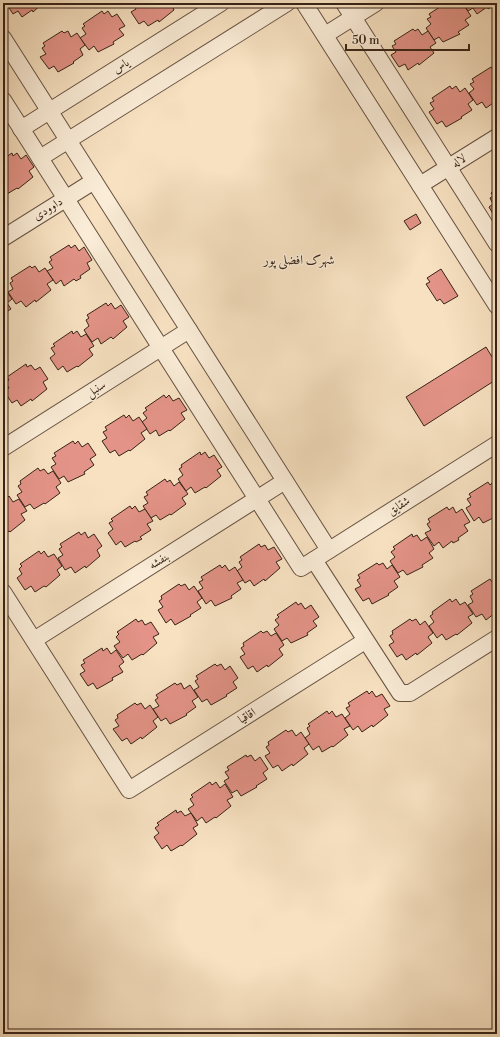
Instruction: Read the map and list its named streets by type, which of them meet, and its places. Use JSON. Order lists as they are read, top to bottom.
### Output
{
  "streets": {
    "street": [
      "یاس",
      "لاله",
      "داوودی",
      "سنبل",
      "شقایق",
      "بنفشه",
      "اقاقیا"
    ]
  },
  "crossings": [
    ["بنفشه", "اقاقیا"]
  ],
  "districts": ["شهرک افضلی ‌پور"],
  "scale_bar": "50 m"
}
